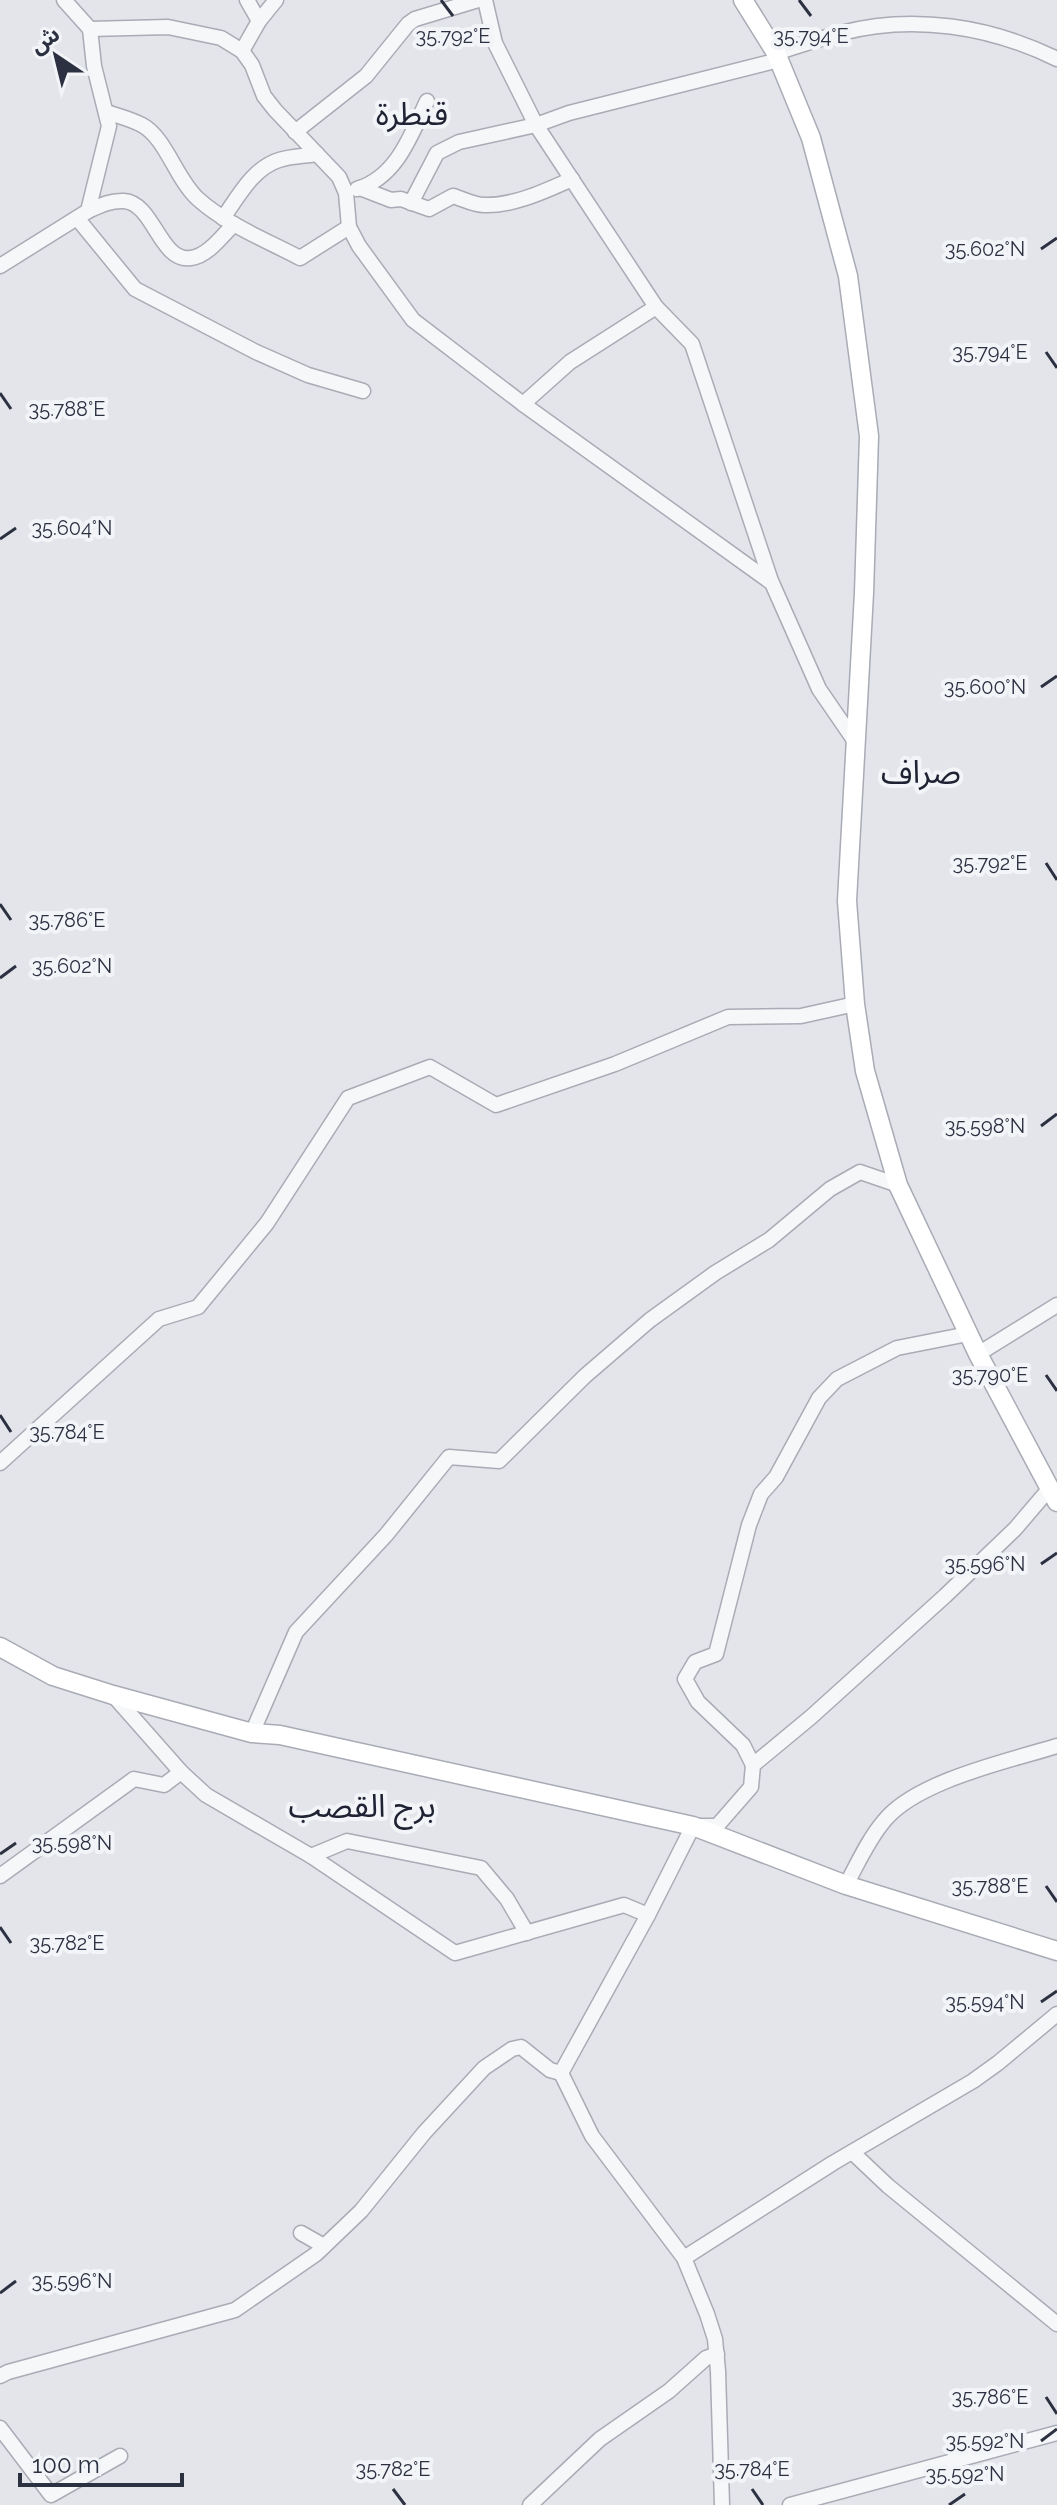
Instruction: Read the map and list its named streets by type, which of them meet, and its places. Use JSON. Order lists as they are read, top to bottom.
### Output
{
  "districts": ["قنطرة", "صراف", "برج القصب"],
  "scale_bar": "100 m",
  "north": "top left",
  "coordinates": [
    "35.792°E",
    "35.794°E",
    "35.602°N",
    "35.788°E",
    "35.604°N",
    "35.600°N",
    "35.786°E",
    "35.598°N",
    "35.790°E",
    "35.784°E",
    "35.596°N",
    "35.782°E",
    "35.594°N",
    "35.592°N"
  ]
}
